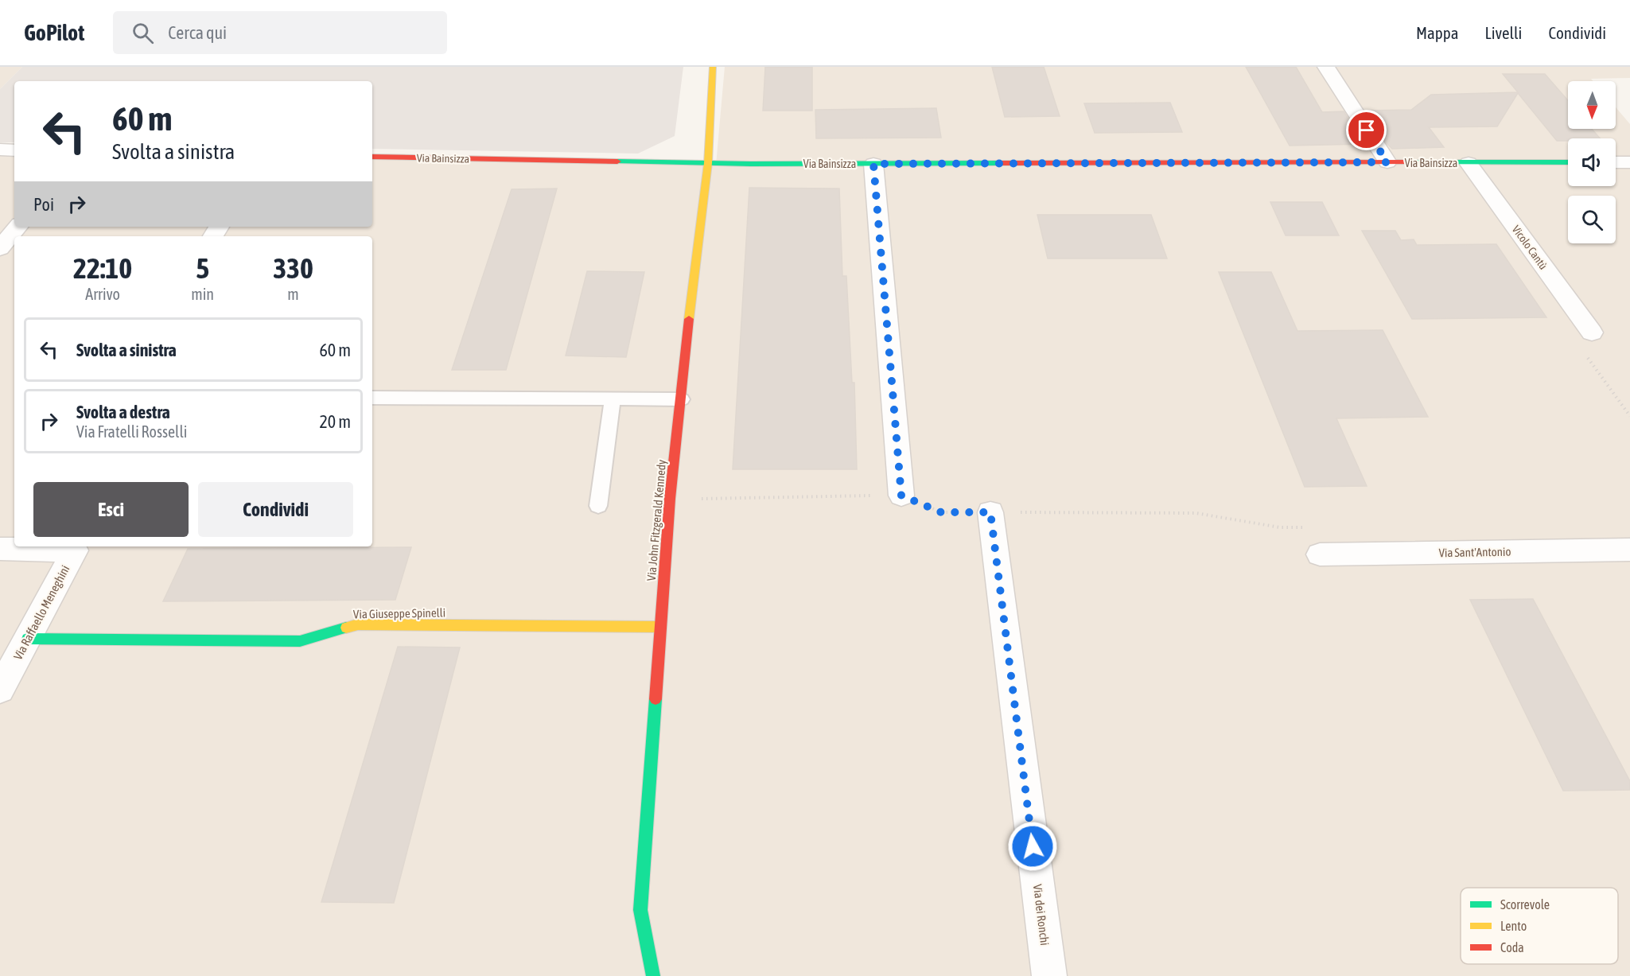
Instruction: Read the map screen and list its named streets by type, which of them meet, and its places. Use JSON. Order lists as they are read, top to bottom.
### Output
{
  "streets": {
    "street": [
      "Via Bainsizza",
      "Vicolo Cantù",
      "Via John Fitzgerald Kennedy",
      "Via Sant'Antonio",
      "Via Raffaello Meneghini",
      "Via Giuseppe Spinelli",
      "Via dei Ronchi"
    ]
  },
  "crossings": [
    ["Via Bainsizza", "Vicolo Cantù"],
    ["Via Bainsizza", "Via John Fitzgerald Kennedy"],
    ["Via John Fitzgerald Kennedy", "Via Giuseppe Spinelli"],
    ["Via Raffaello Meneghini", "Via Giuseppe Spinelli"]
  ],
  "legend": ["Scorrevole", "Lento", "Coda"],
  "north": "bottom",
  "page": {
    "header": "GoPilot",
    "search": "Cerca qui",
    "nav": ["Mappa", "Livelli", "Condividi"],
    "turn": ["60 m", "Svolta a sinistra"],
    "then": "Poi",
    "eta": [
      "22:10",
      "Arrivo",
      "5",
      "min",
      "330",
      "m"
    ],
    "list": [
      {
        "name": "Svolta a sinistra",
        "value": "60 m"
      },
      {
        "name": "Svolta a destra",
        "note": "Via Fratelli Rosselli",
        "value": "20 m"
      }
    ],
    "buttons": ["Esci", "Condividi"]
  }
}
